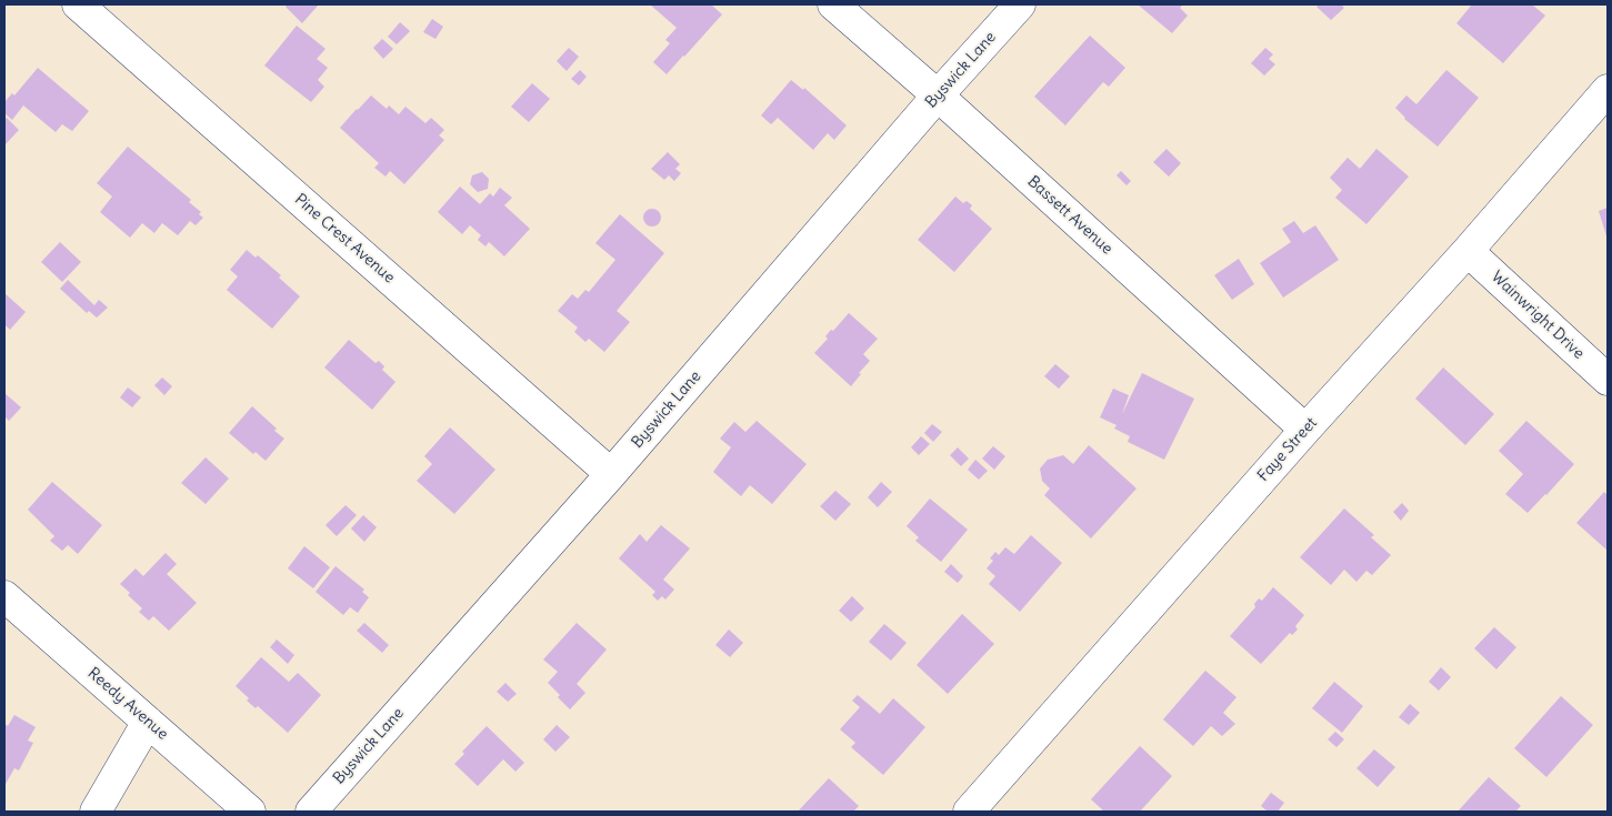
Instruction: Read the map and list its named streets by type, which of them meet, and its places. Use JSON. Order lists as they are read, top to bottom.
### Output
{
  "streets": {
    "street": [
      "Byswick Lane",
      "Bassett Avenue",
      "Pine Crest Avenue",
      "Wainwright Drive",
      "Faye Street",
      "Reedy Avenue"
    ]
  },
  "crossings": [
    ["Byswick Lane", "Bassett Avenue"],
    ["Byswick Lane", "Pine Crest Avenue"],
    ["Bassett Avenue", "Faye Street"],
    ["Wainwright Drive", "Faye Street"]
  ]
}
